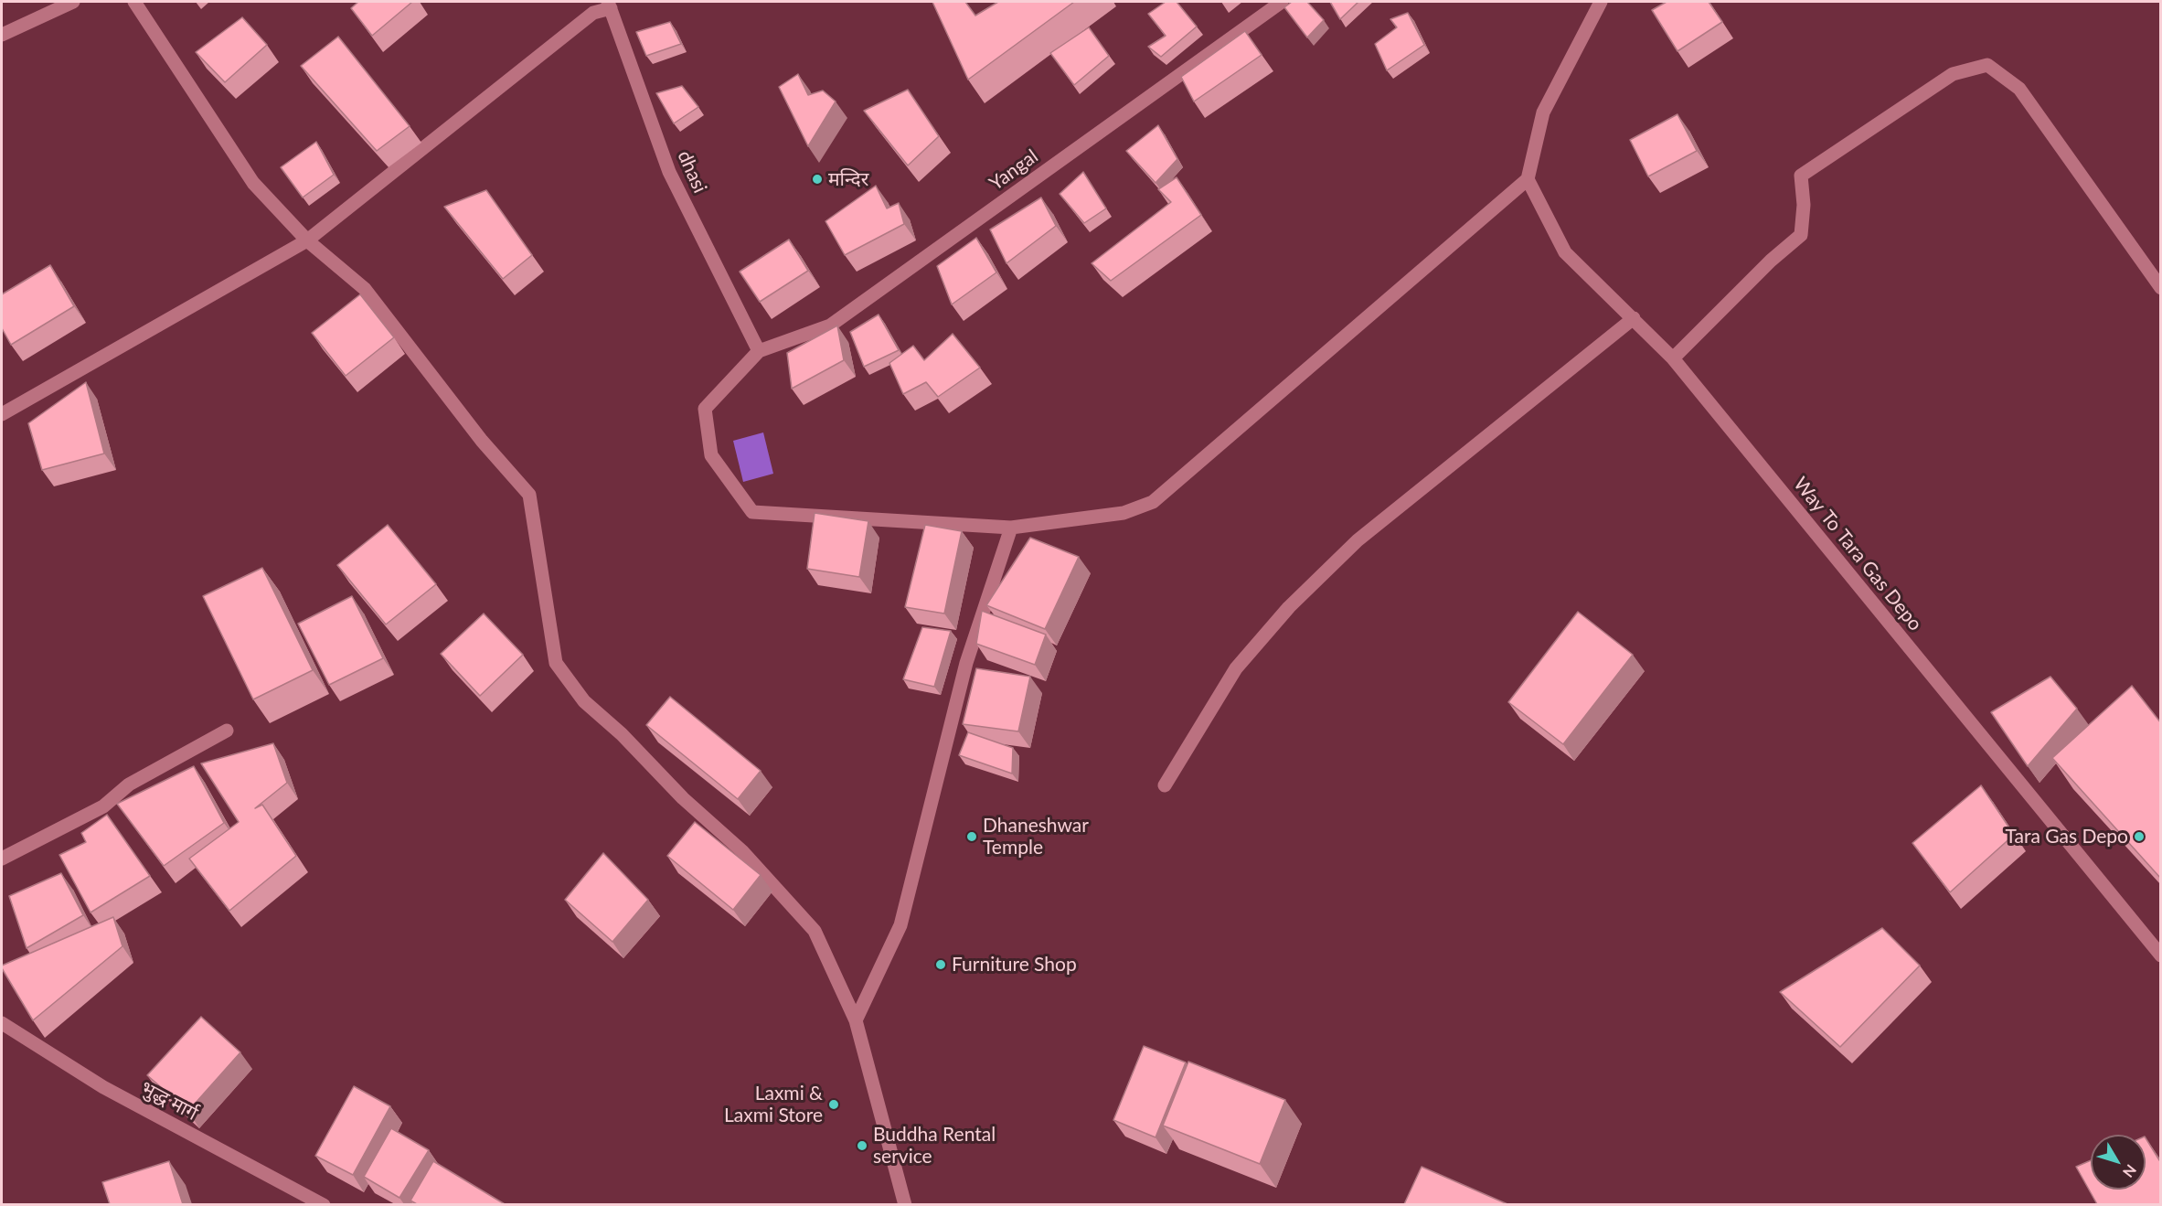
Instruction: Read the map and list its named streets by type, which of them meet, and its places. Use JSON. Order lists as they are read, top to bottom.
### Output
{
  "streets": {
    "street": [
      "Yangal",
      "dhasi",
      "Way To Tara Gas Depo",
      "भुद्ध मार्ग"
    ]
  },
  "crossings": [
    ["Yangal", "dhasi"]
  ],
  "places": [
    "मन्दिर",
    "Dhaneshwar Temple",
    "Tara Gas Depo",
    "Furniture Shop",
    "Laxmi & Laxmi Store",
    "Buddha Rental service"
  ],
  "north": "bottom right"
}
